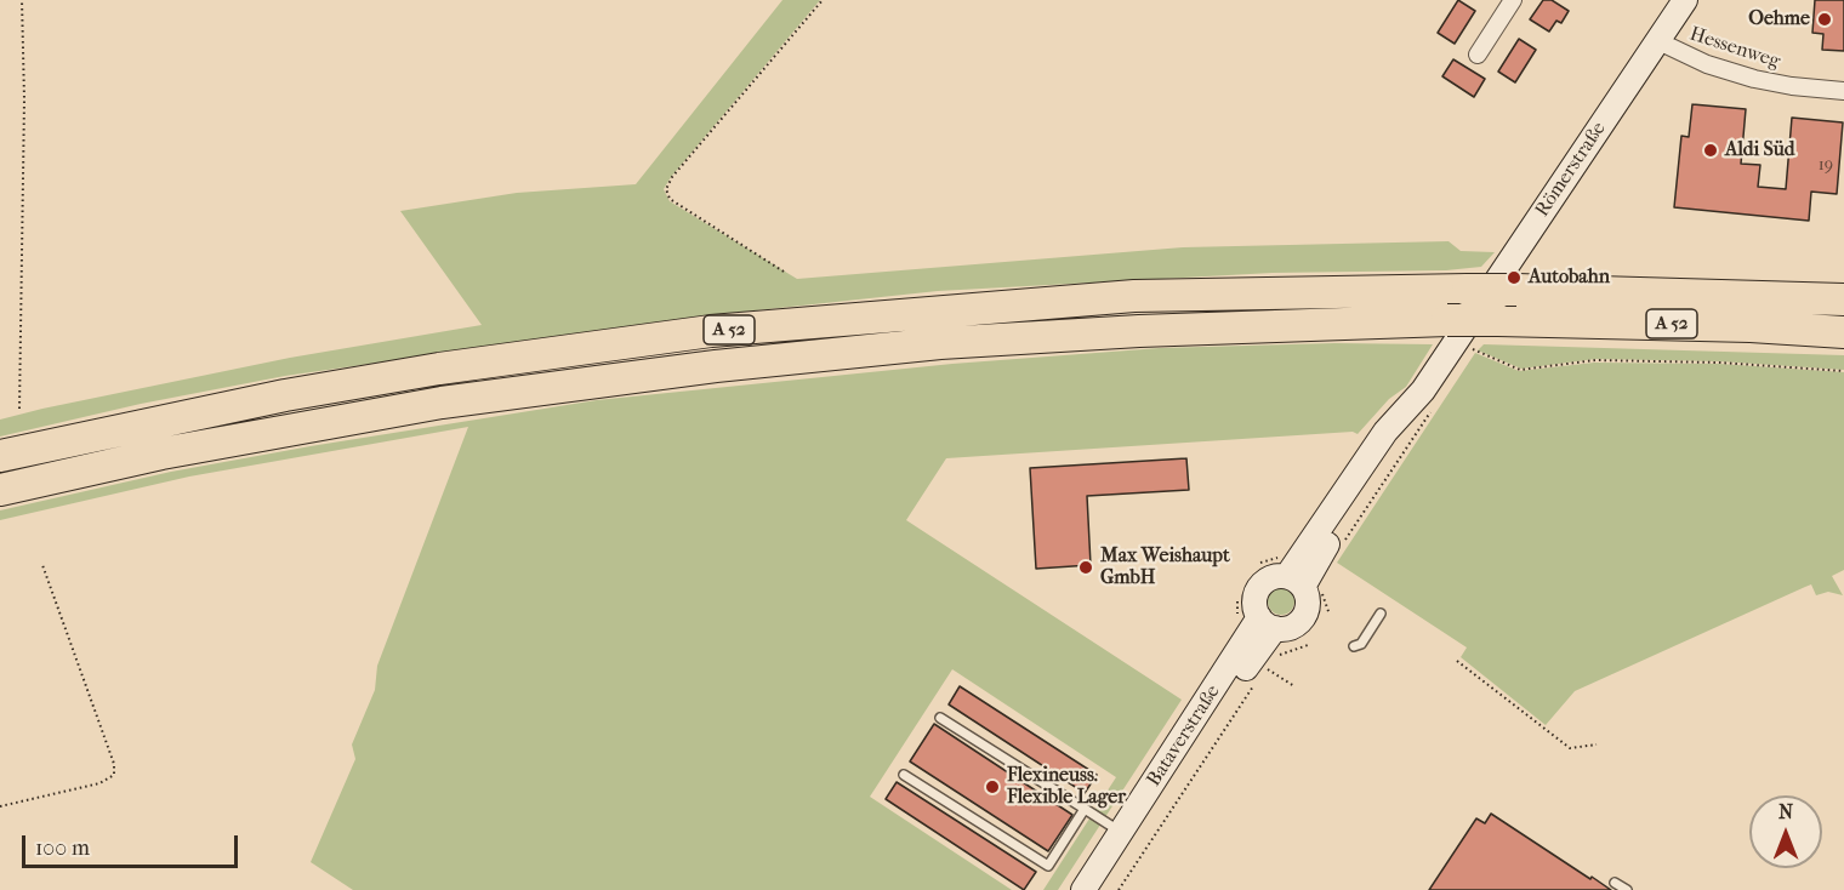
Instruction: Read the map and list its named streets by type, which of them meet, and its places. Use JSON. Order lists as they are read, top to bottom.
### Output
{
  "streets": {
    "highway": ["A 52"],
    "street": ["Hessenweg", "Römerstraße", "Bataverstraße"]
  },
  "crossings": [
    ["Hessenweg", "Römerstraße"],
    ["Römerstraße", "A 52"],
    ["Römerstraße", "Bataverstraße"],
    ["A 52", "Bataverstraße"]
  ],
  "places": [
    "Oehme",
    "Aldi Süd",
    "Autobahn",
    "Max Weishaupt GmbH",
    "Flexineuss. Flexible Lager"
  ],
  "house_numbers": ["19"],
  "scale_bar": "100 m",
  "north": "top"
}
